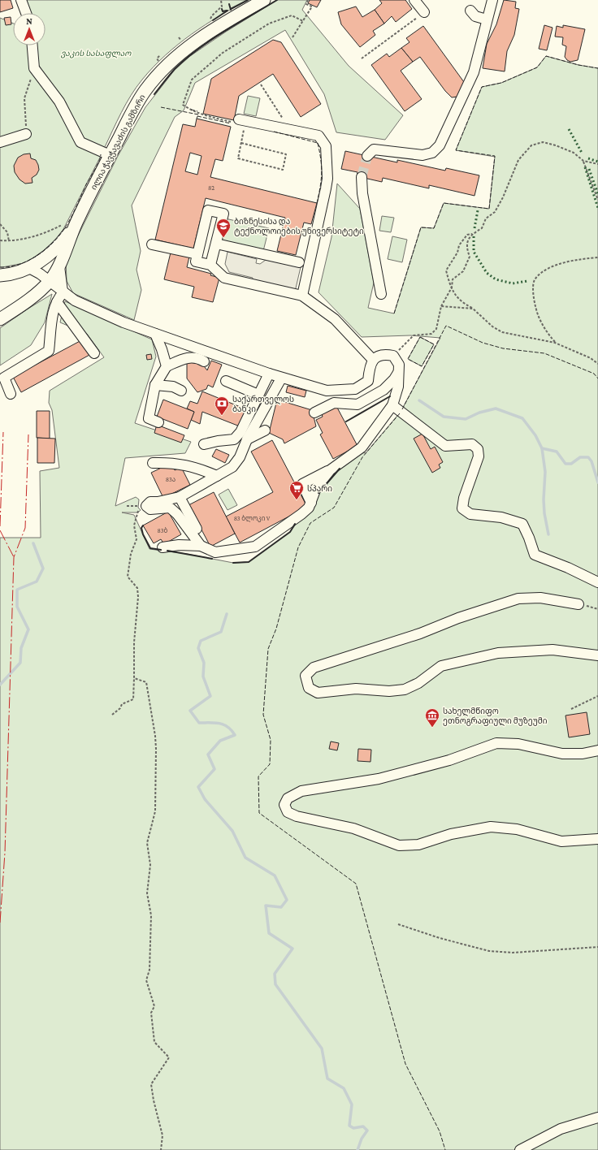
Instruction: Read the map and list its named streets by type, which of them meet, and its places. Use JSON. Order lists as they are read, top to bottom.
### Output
{
  "streets": {
    "main road": ["ილია ჭავჭავაძის გამზირი"]
  },
  "parks": ["ვაკის სასაფლაო"],
  "places": {
    "school or university": ["ბიზნესისა და ტექნოლოიების უნივერსიტეტი"],
    "bank": ["საქართველოს ბანკი"],
    "supermarket": ["სპარი"],
    "museum": ["სახელმწიფო ეთნოგრაფიული მუზეუმი"]
  },
  "house_numbers": [
    "82",
    "83ა",
    "83 ბლოკი V",
    "83ბ"
  ],
  "north": "top"
}
